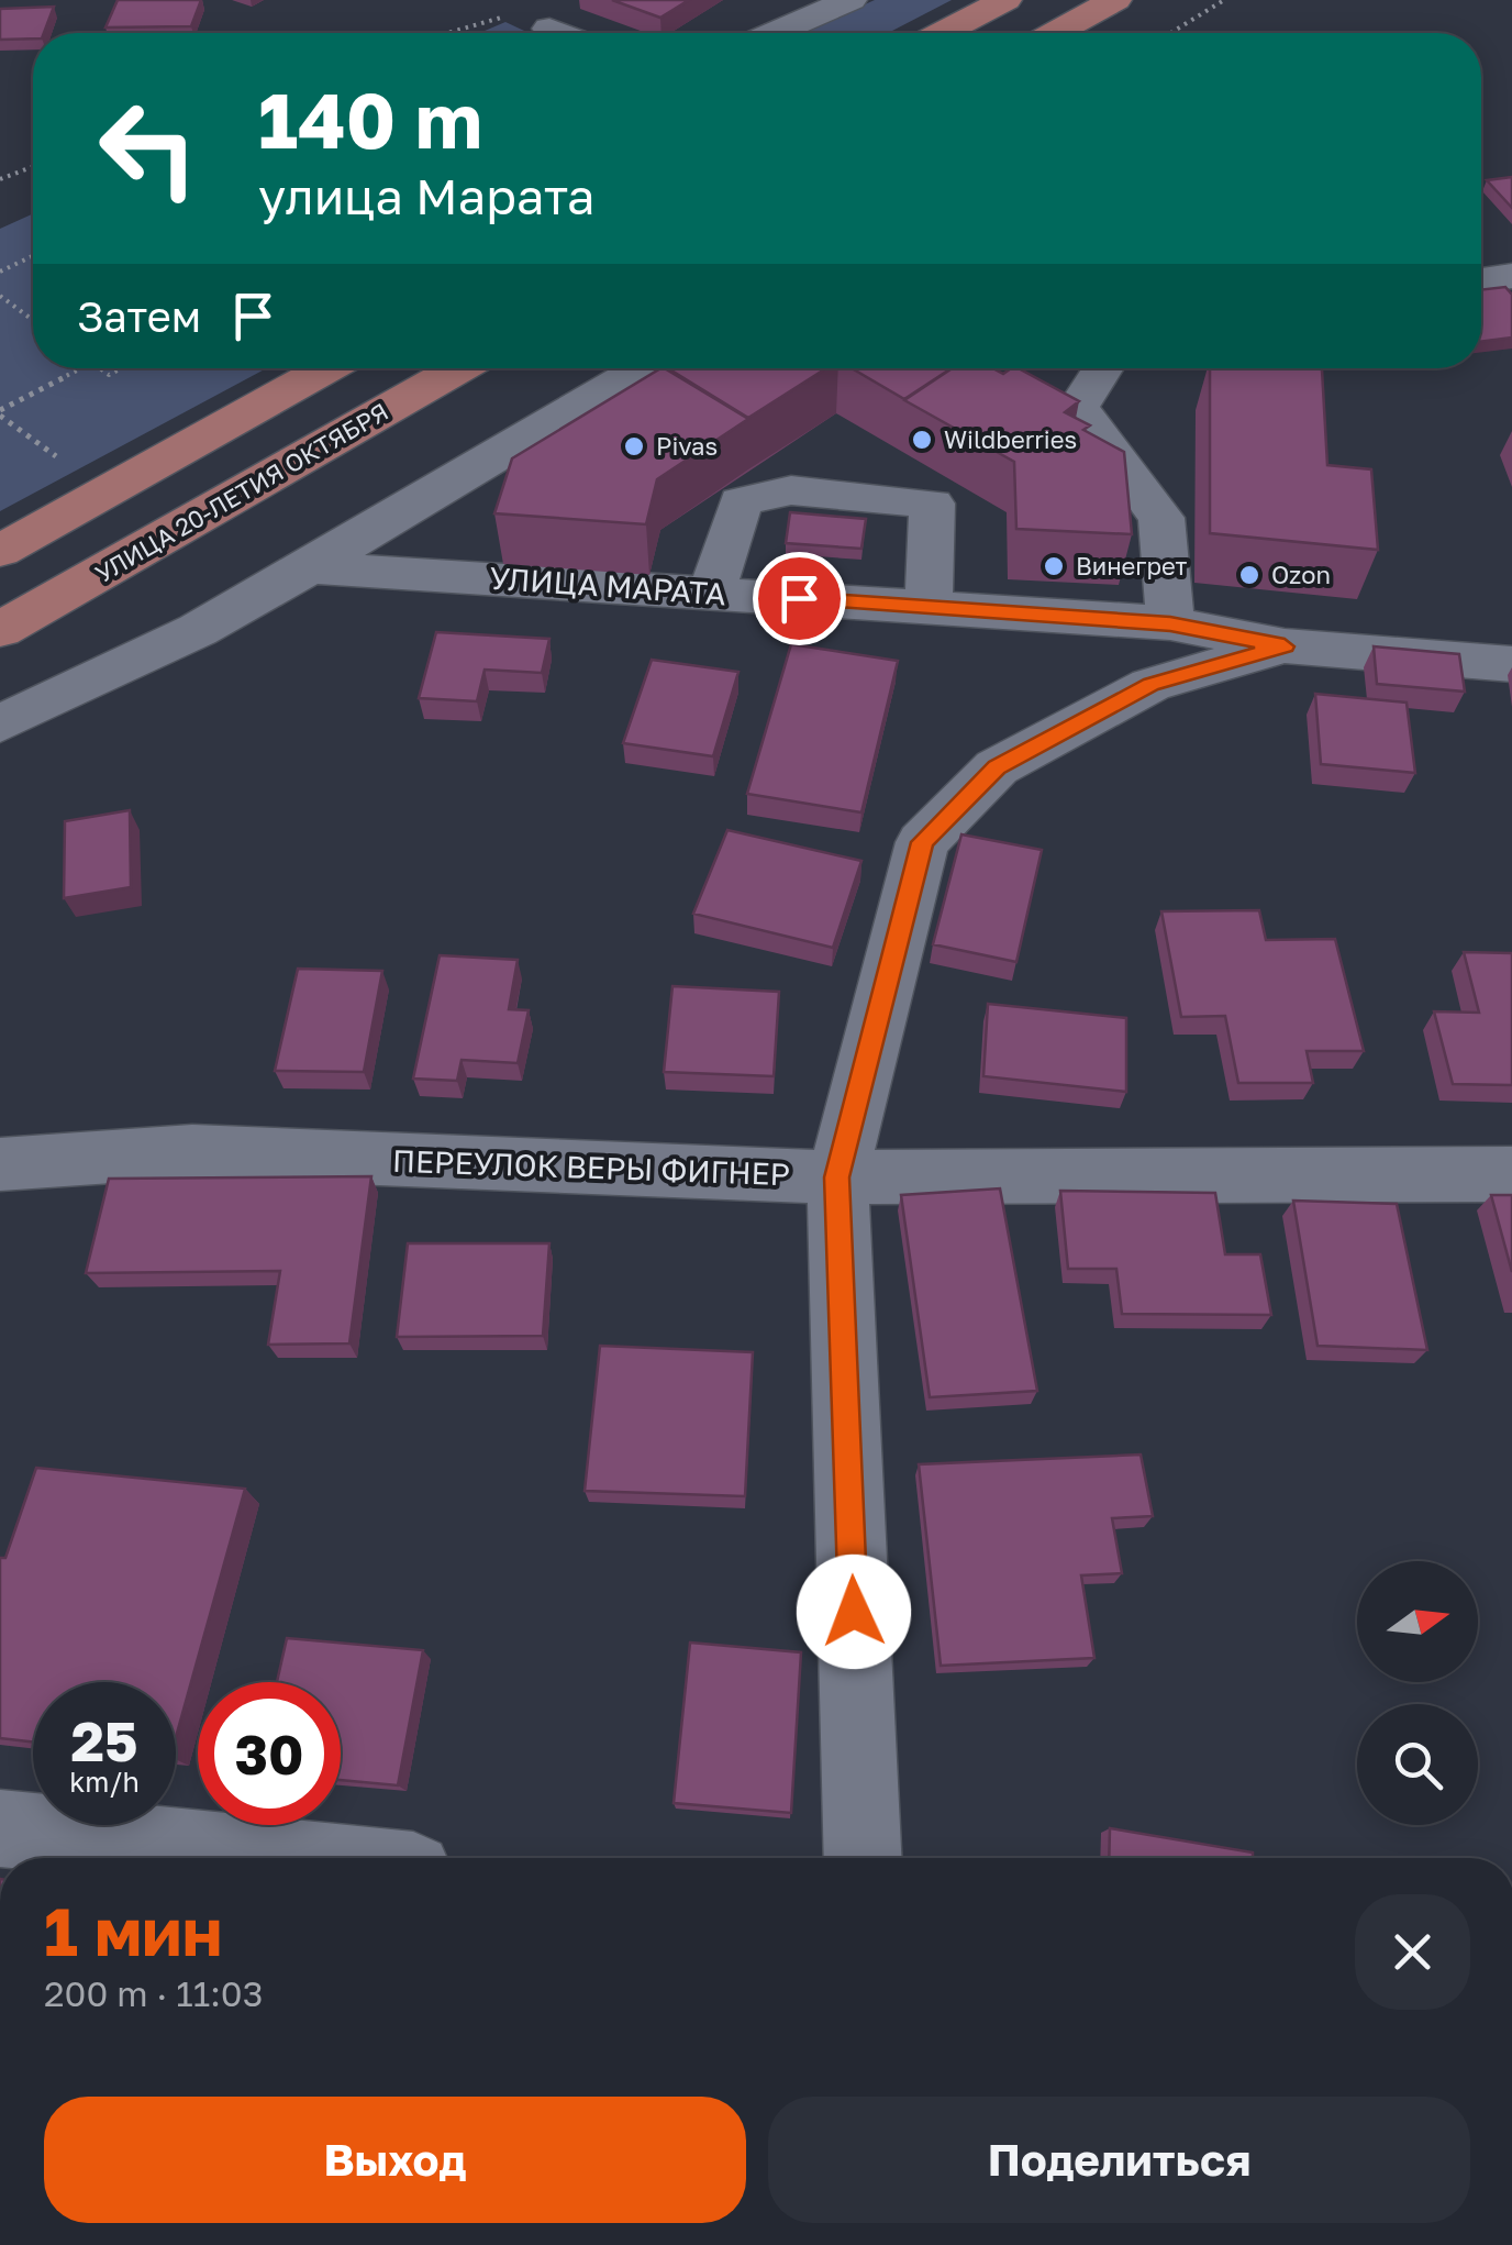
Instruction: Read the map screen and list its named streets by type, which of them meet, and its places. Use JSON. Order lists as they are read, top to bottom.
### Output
{
  "streets": {
    "main road": ["УЛИЦА 20-ЛЕТИЯ ОКТЯБРЯ"],
    "street": ["УЛИЦА МАРАТА", "ПЕРЕУЛОК ВЕРЫ ФИГНЕР"]
  },
  "places": [
    "Wildberries",
    "Pivas",
    "Винегрет",
    "Ozon"
  ],
  "north": "right",
  "page": {
    "turn": ["140 m", "улица Марата"],
    "then": "Затем",
    "speed": "25 km/h",
    "limit": "30",
    "heading": ["1 мин", "200 m · 11:03"],
    "buttons": ["Выход", "Поделиться"]
  }
}
